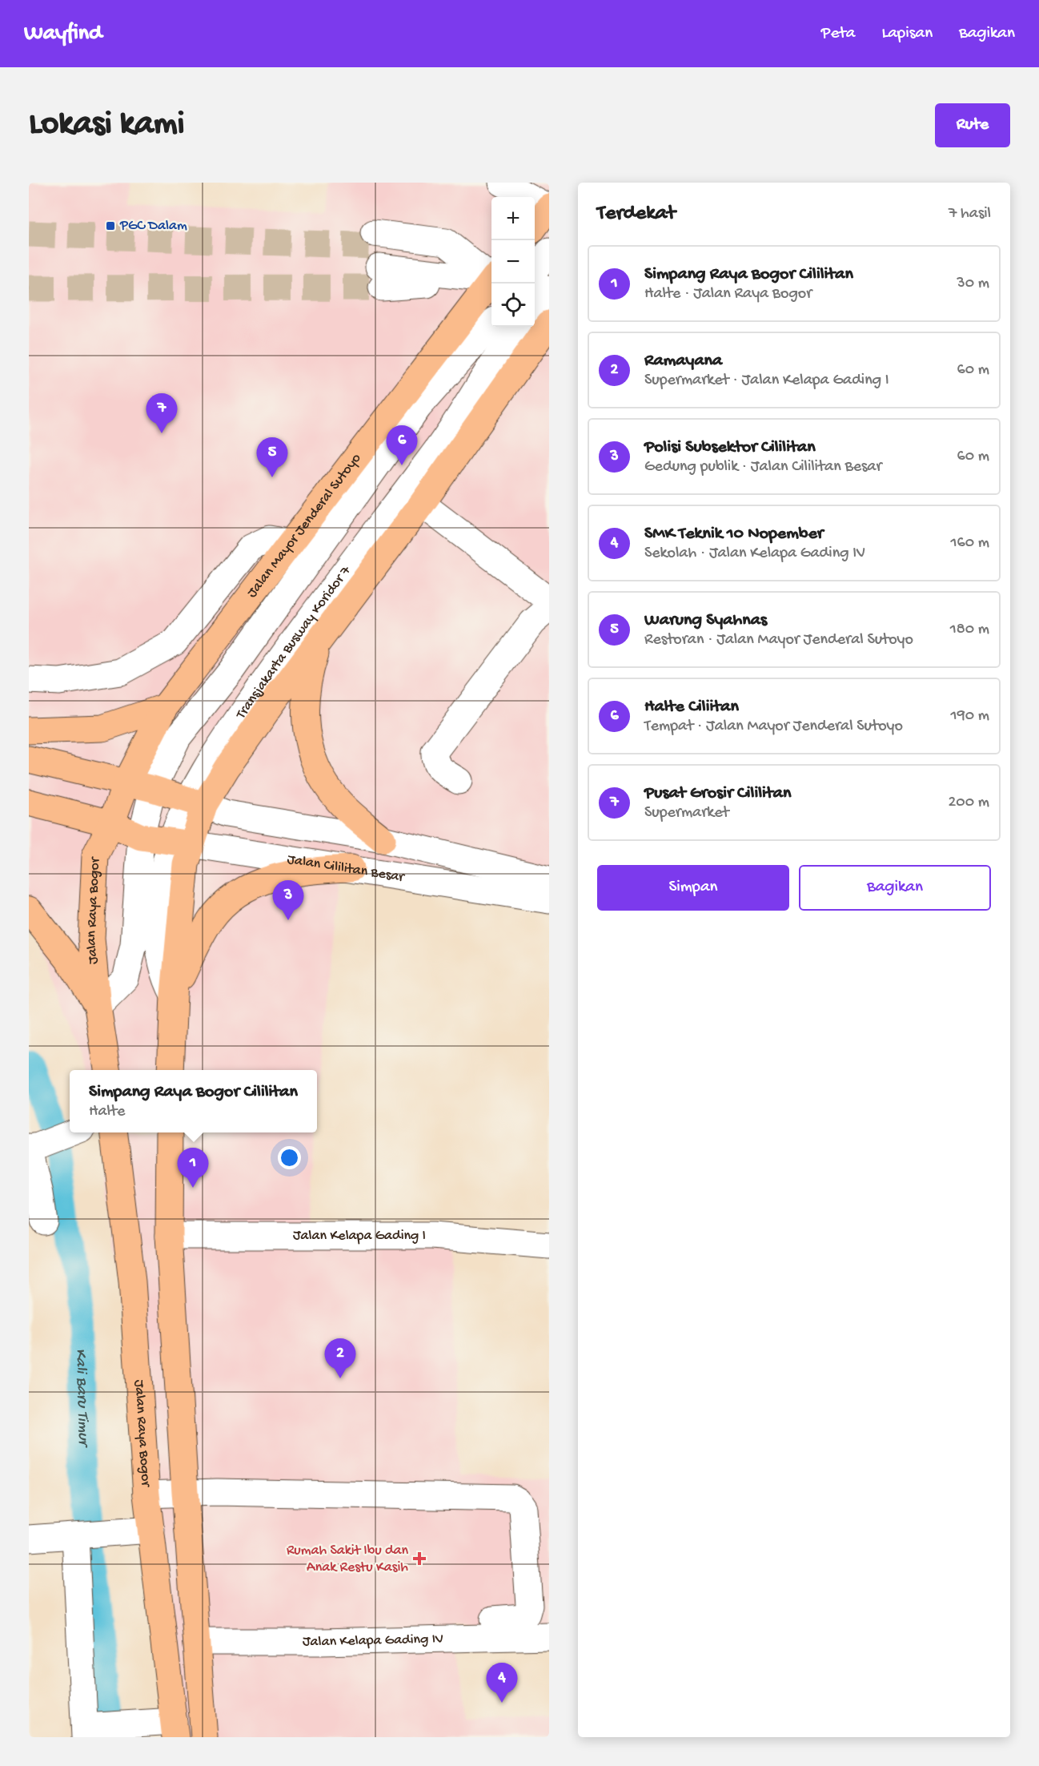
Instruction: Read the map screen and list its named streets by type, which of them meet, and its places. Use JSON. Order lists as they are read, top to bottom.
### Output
{
  "streets": {
    "main road": ["Jalan Mayor Jenderal Sutoyo", "Jalan Cililitan Besar", "Jalan Raya Bogor"],
    "street": ["Transjakarta Busway Koridor 7", "Jalan Kelapa Gading I", "Jalan Kelapa Gading IV"]
  },
  "crossings": [
    ["Jalan Mayor Jenderal Sutoyo", "Jalan Raya Bogor"],
    ["Jalan Cililitan Besar", "Jalan Raya Bogor"]
  ],
  "water": ["Kali Baru Timur"],
  "places": {
    "transit": ["PGC Dalam"],
    "health": ["Rumah Sakit Ibu dan Anak Restu Kasih"]
  },
  "page": {
    "header": "Wayfind",
    "nav": ["Peta", "Lapisan", "Bagikan"],
    "buttons": [
      "Rute",
      ["Simpan", "Bagikan"]
    ],
    "title": "Lokasi kami",
    "heading": ["Terdekat", "7 hasil"],
    "map_buttons": ["+", "−"],
    "list": [
      {
        "mark": "1",
        "name": "Simpang Raya Bogor Cililitan",
        "note": "Halte · Jalan Raya Bogor",
        "value": "30 m"
      },
      {
        "mark": "2",
        "name": "Ramayana",
        "note": "Supermarket · Jalan Kelapa Gading I",
        "value": "60 m"
      },
      {
        "mark": "3",
        "name": "Polisi Subsektor Cililitan",
        "note": "Gedung publik · Jalan Cililitan Besar",
        "value": "60 m"
      },
      {
        "mark": "4",
        "name": "SMK Teknik 10 Nopember",
        "note": "Sekolah · Jalan Kelapa Gading IV",
        "value": "160 m"
      },
      {
        "mark": "5",
        "name": "Warung Syahnas",
        "note": "Restoran · Jalan Mayor Jenderal Sutoyo",
        "value": "180 m"
      },
      {
        "mark": "6",
        "name": "Halte Ciliitan",
        "note": "Tempat · Jalan Mayor Jenderal Sutoyo",
        "value": "190 m"
      },
      {
        "mark": "7",
        "name": "Pusat Grosir Cililitan",
        "note": "Supermarket",
        "value": "200 m"
      }
    ],
    "pins": [
      "7",
      "6",
      "5",
      "3",
      "1",
      "2",
      "4"
    ],
    "popup": ["Simpang Raya Bogor Cililitan", "Halte"]
  }
}
